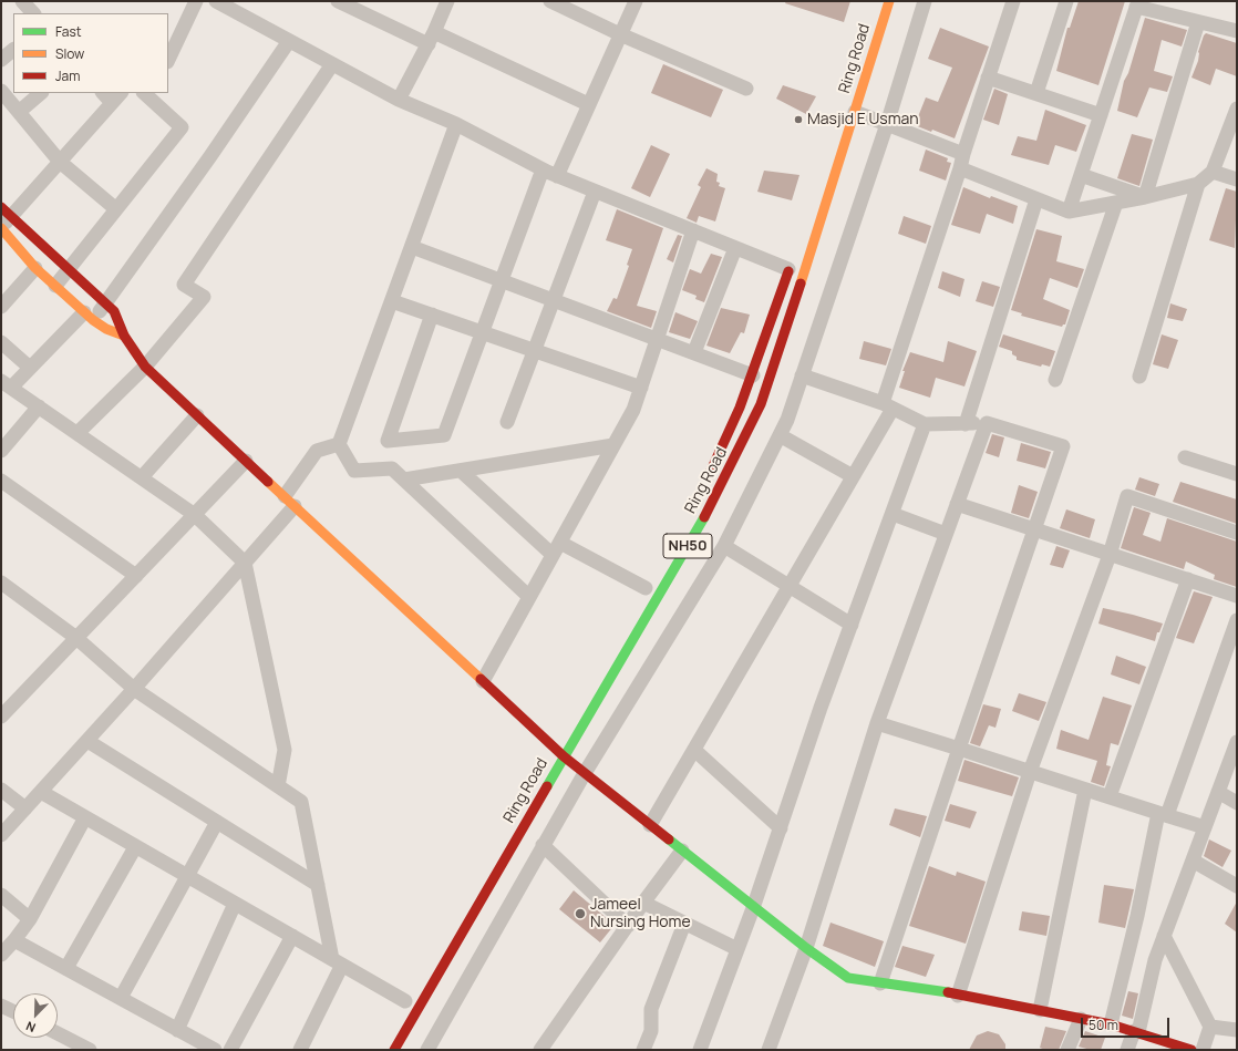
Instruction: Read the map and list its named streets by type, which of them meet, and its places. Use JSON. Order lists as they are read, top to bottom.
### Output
{
  "streets": {
    "main road": ["Ring Road", "NH50"]
  },
  "places": ["Masjid E Usman", "Jameel Nursing Home"],
  "legend": ["Fast", "Slow", "Jam"],
  "scale_bar": "50 m",
  "north": "bottom left"
}
